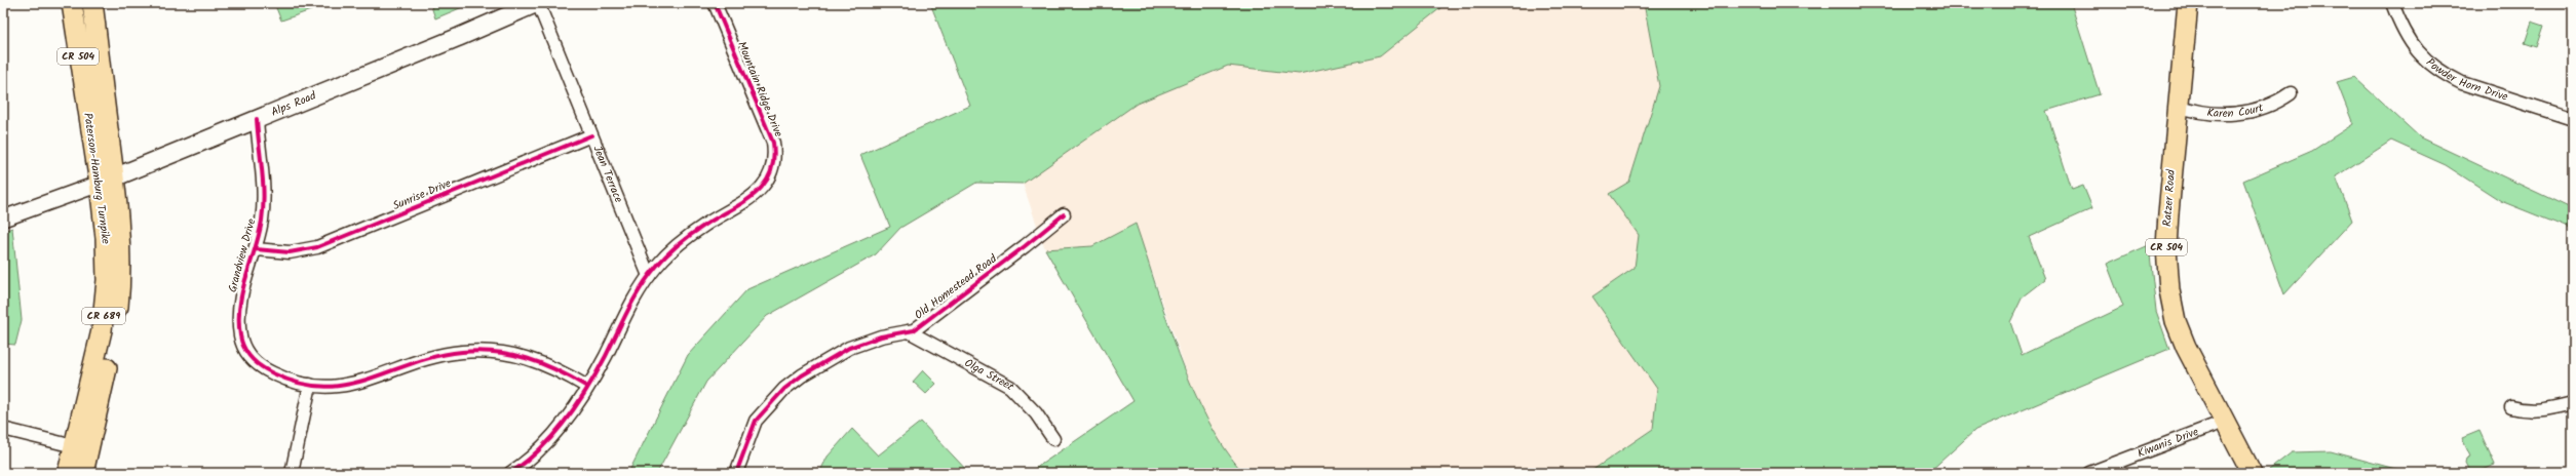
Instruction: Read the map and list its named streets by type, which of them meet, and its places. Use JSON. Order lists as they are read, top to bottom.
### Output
{
  "streets": {
    "main road": [
      "CR 504",
      "Alps Road",
      "Paterson-Hamburg Turnpike",
      "Ratzer Road",
      "CR 689"
    ],
    "street": [
      "Powder Horn Drive",
      "Mountain Ridge Drive",
      "Karen Court",
      "Jean Terrace",
      "Sunrise Drive",
      "Grandview Drive",
      "Old Homestead Road",
      "Olga Street",
      "Kiwanis Drive"
    ]
  },
  "crossings": [
    ["Mountain Ridge Drive", "Jean Terrace"],
    ["Mountain Ridge Drive", "Grandview Drive"],
    ["Alps Road", "Jean Terrace"],
    ["Alps Road", "Paterson-Hamburg Turnpike"],
    ["Alps Road", "Grandview Drive"],
    ["Karen Court", "Ratzer Road"],
    ["Jean Terrace", "Sunrise Drive"],
    ["Sunrise Drive", "Grandview Drive"],
    ["Ratzer Road", "Kiwanis Drive"],
    ["Old Homestead Road", "Olga Street"]
  ]
}
